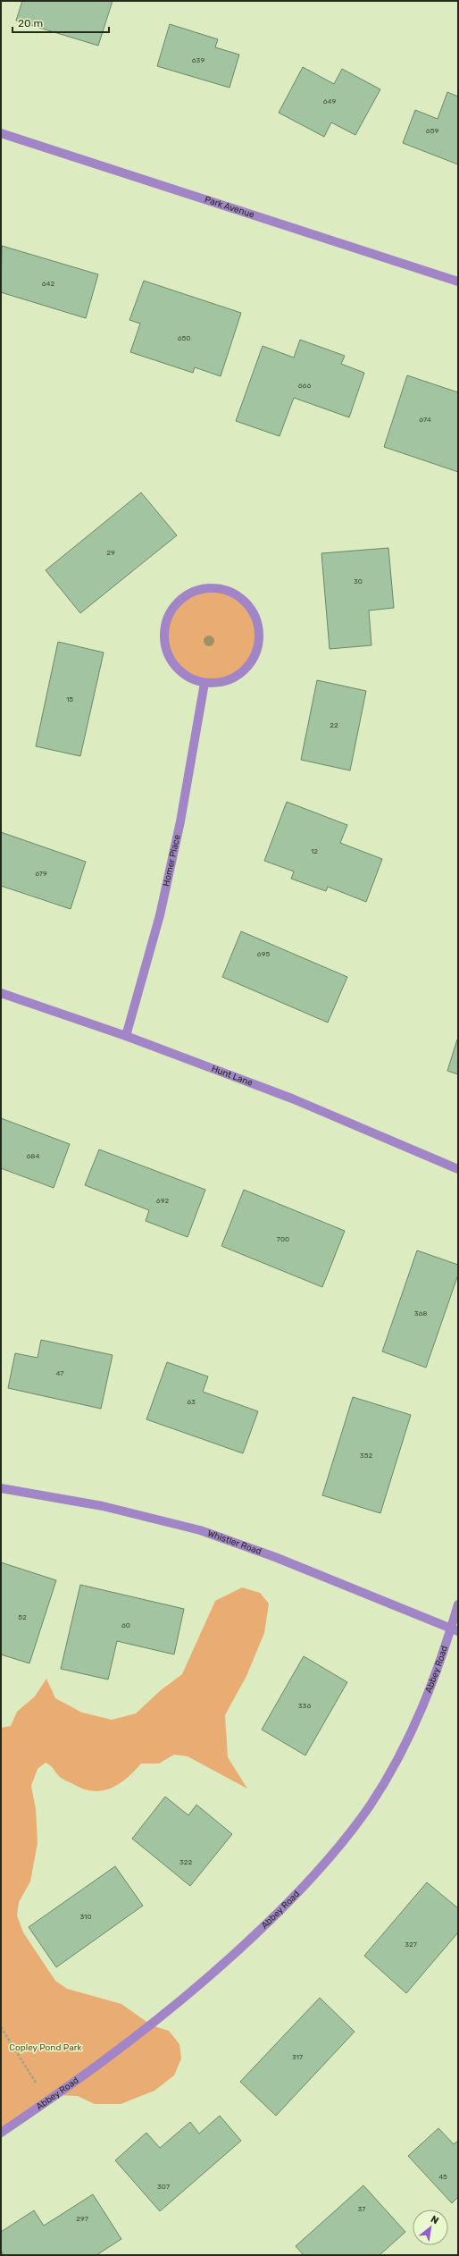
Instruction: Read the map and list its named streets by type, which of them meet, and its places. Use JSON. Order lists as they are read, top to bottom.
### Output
{
  "streets": {
    "street": [
      "Park Avenue",
      "Homer Place",
      "Hunt Lane",
      "Whistler Road",
      "Abbey Road"
    ]
  },
  "crossings": [
    ["Homer Place", "Hunt Lane"],
    ["Whistler Road", "Abbey Road"]
  ],
  "parks": ["Copley Pond Park"],
  "house_numbers": [
    "639",
    "649",
    "659",
    "642",
    "650",
    "666",
    "674",
    "29",
    "30",
    "15",
    "22",
    "12",
    "679",
    "695",
    "684",
    "692",
    "700",
    "368",
    "47",
    "63",
    "352",
    "52",
    "60",
    "336",
    "322",
    "310",
    "327",
    "317",
    "45",
    "307",
    "37",
    "297"
  ],
  "scale_bar": "20 m",
  "north": "top right"
}
